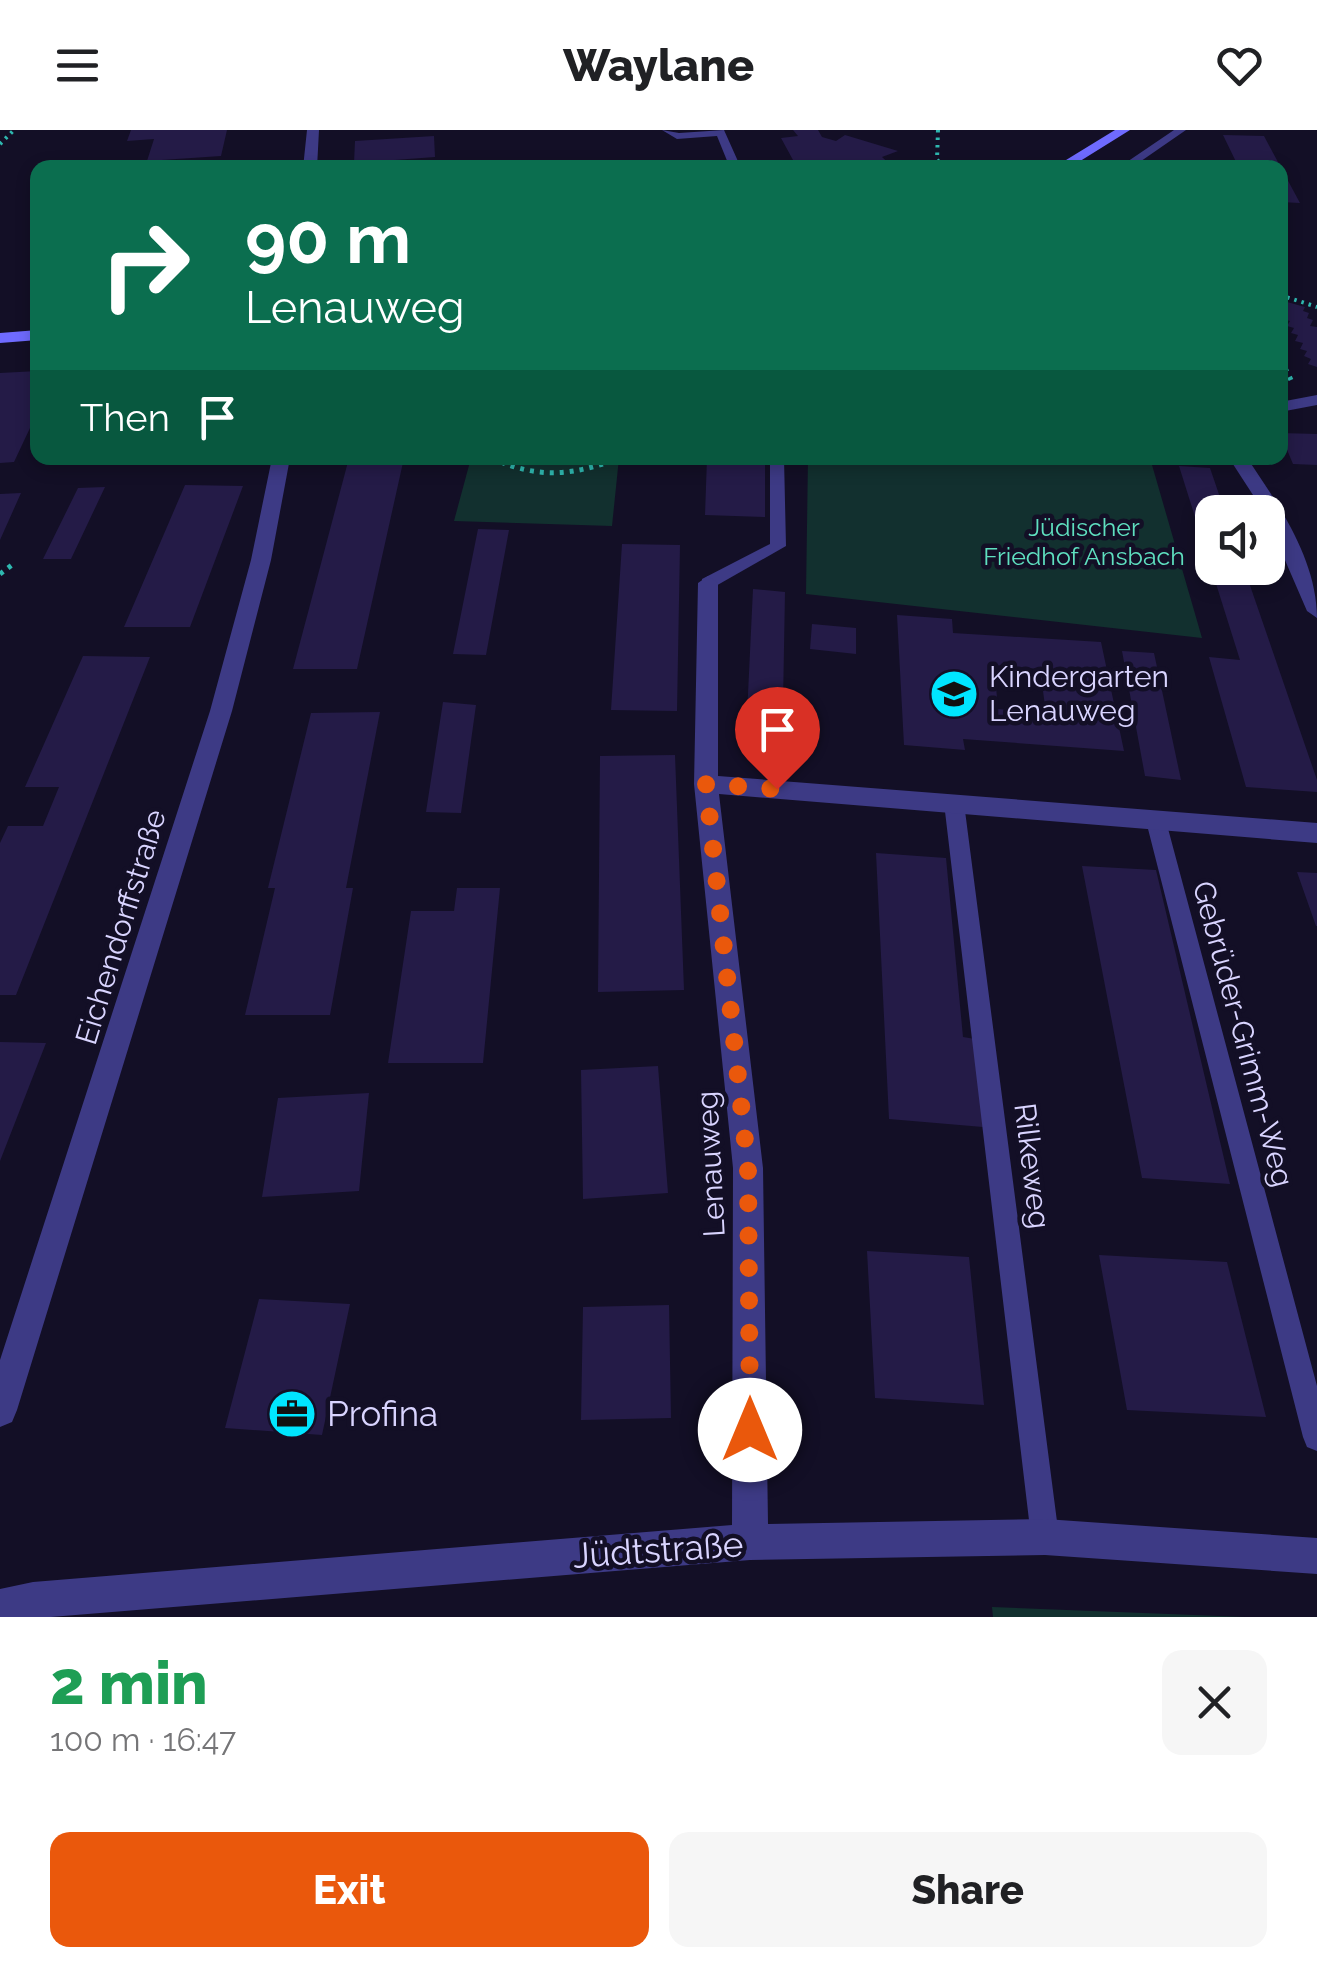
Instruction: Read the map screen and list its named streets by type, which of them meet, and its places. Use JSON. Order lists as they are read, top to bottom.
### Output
{
  "streets": {
    "street": ["Eichendorffstraße", "Lenauweg", "Jüdtstraße"],
    "lane": ["Gebrüder-Grimm-Weg", "Rilkeweg"]
  },
  "crossings": [
    ["Lenauweg", "Jüdtstraße"],
    ["Rilkeweg", "Jüdtstraße"]
  ],
  "parks": ["Jüdischer Friedhof Ansbach"],
  "places": {
    "school or university": ["Kindergarten Lenauweg"],
    "office": ["Profina"]
  },
  "page": {
    "header": "Waylane",
    "turn": ["90 m", "Lenauweg"],
    "then": "Then",
    "heading": ["2 min", "100 m · 16:47"],
    "buttons": ["Exit", "Share"]
  }
}
